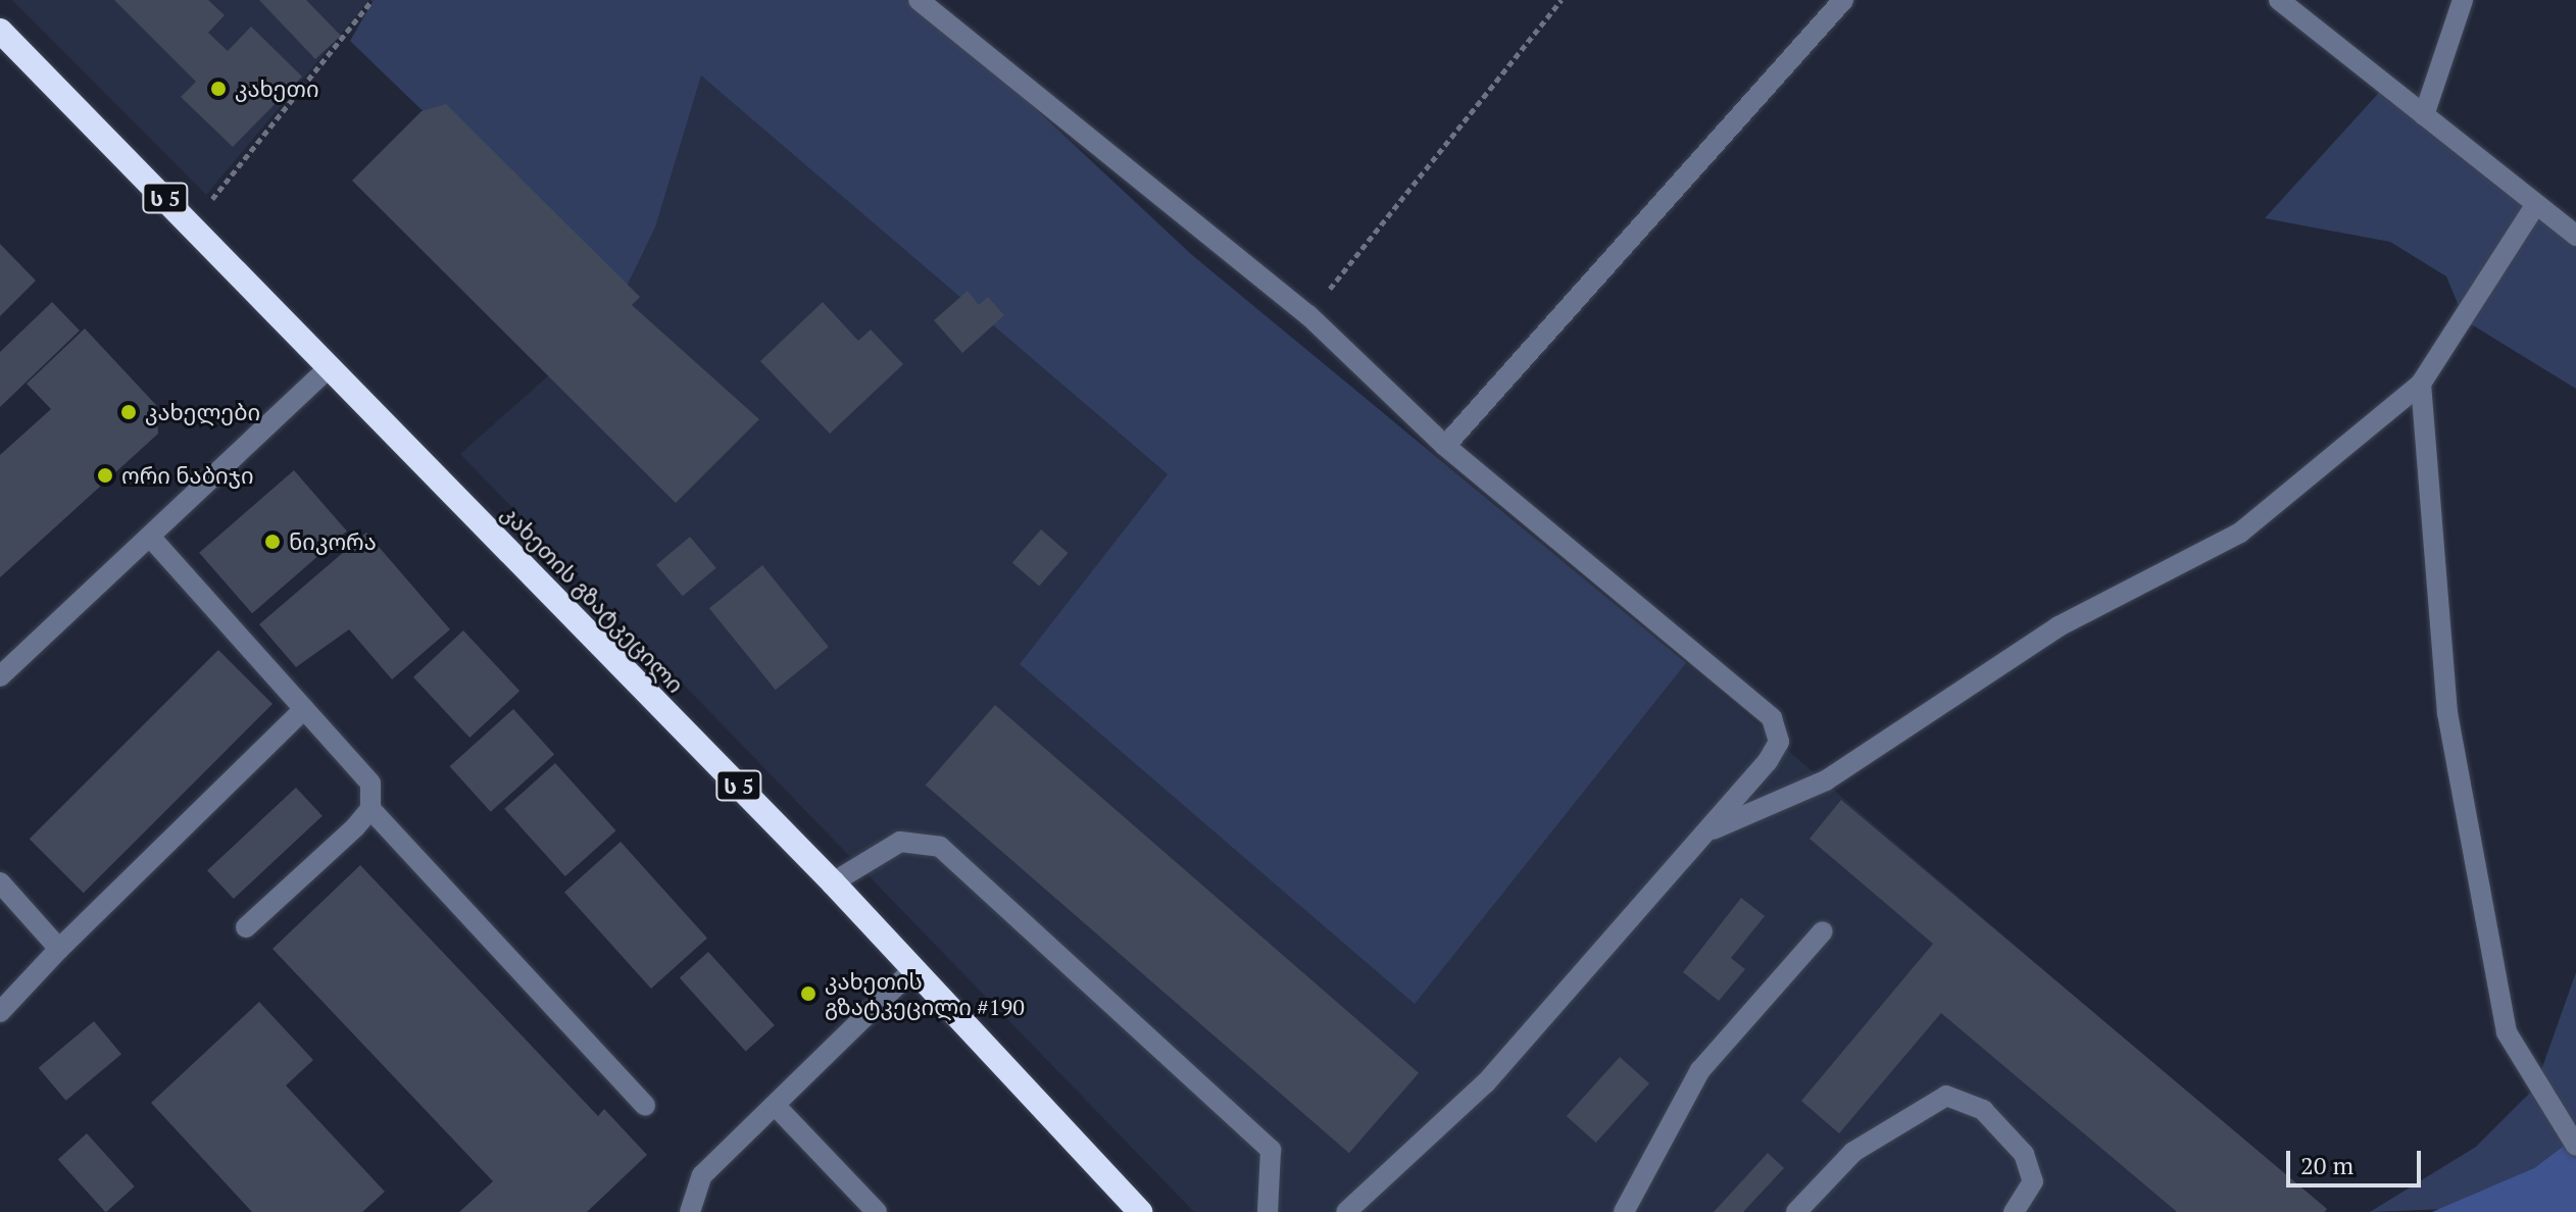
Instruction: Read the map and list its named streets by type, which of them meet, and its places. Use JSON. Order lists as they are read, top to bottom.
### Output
{
  "streets": {
    "highway": ["ს 5", "კახეთის გზატკეცილი"]
  },
  "places": [
    "კახეთი",
    "კახელები",
    "ორი ნაბიჯი",
    "ნიკორა",
    "კახეთის გზატკეცილი #190"
  ],
  "scale_bar": "20 m"
}
